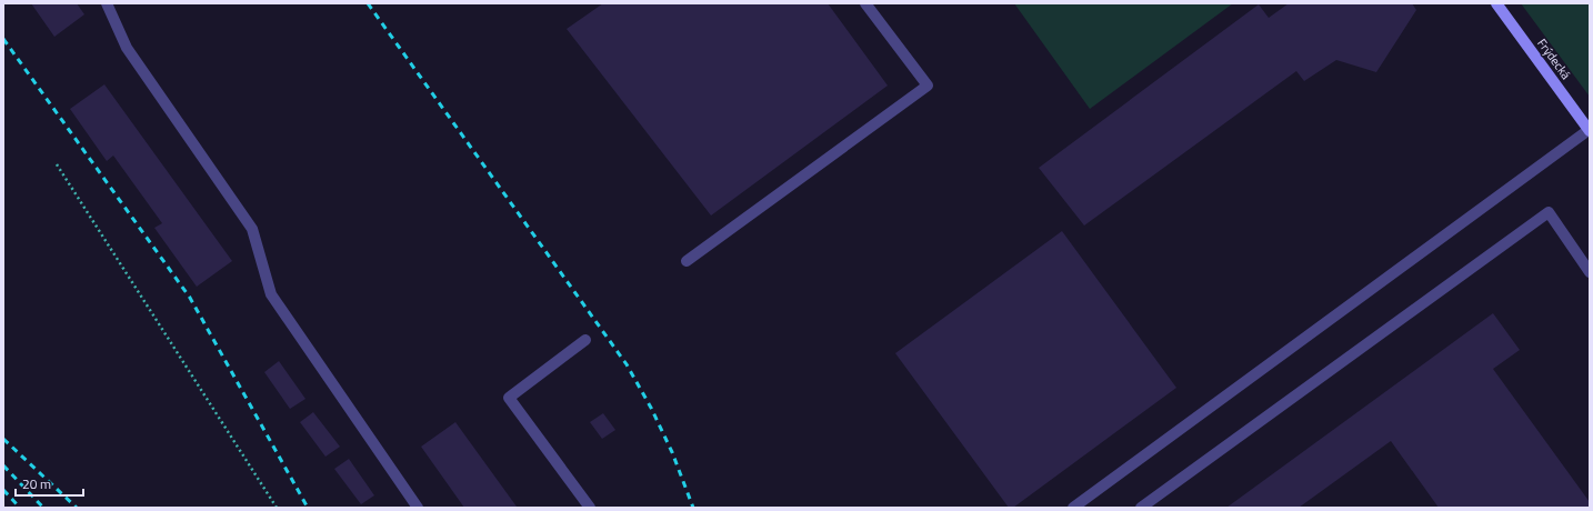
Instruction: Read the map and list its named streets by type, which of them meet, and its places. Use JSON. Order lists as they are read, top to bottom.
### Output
{
  "streets": {
    "main road": ["Frýdecká"]
  },
  "scale_bar": "20 m"
}
